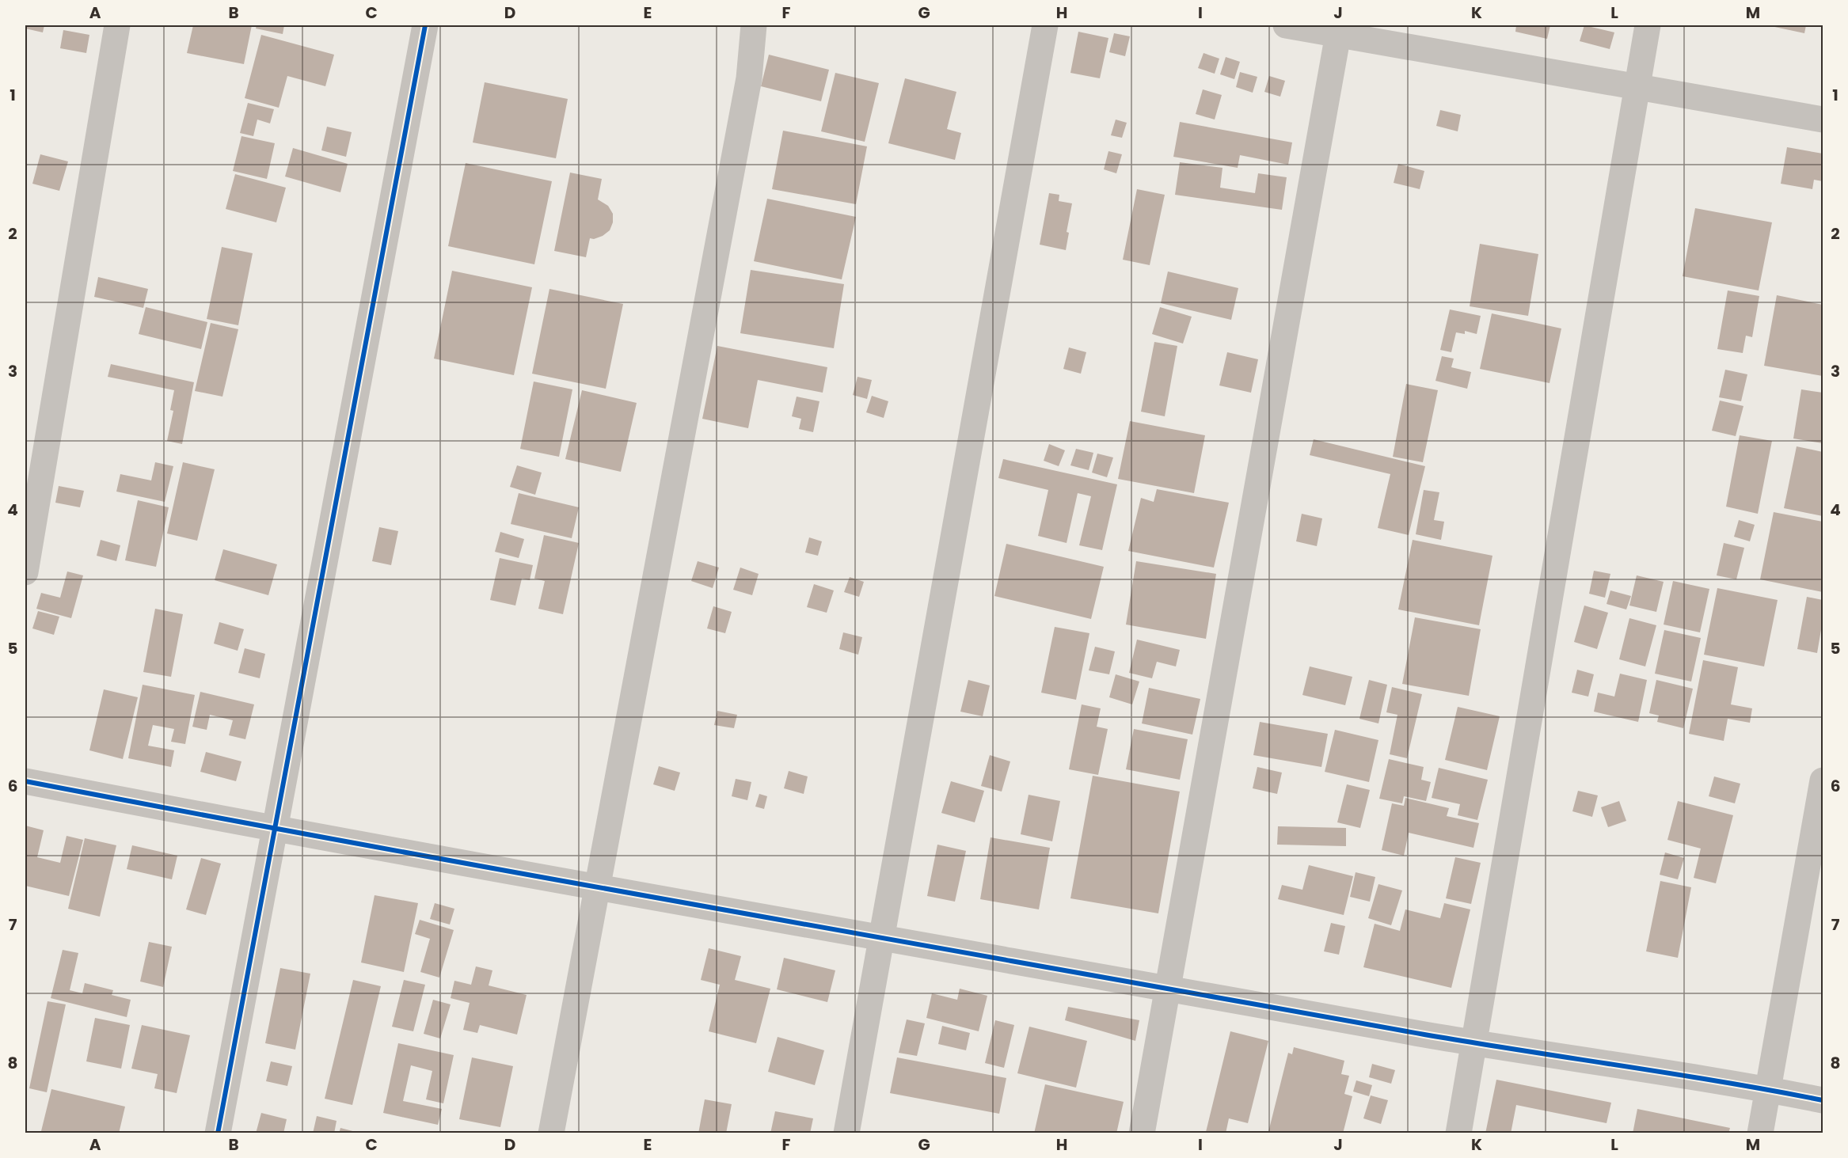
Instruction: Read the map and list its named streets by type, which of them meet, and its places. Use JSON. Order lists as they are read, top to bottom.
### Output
{
  "grid": {
    "columns": [
      "A",
      "B",
      "C",
      "D",
      "E",
      "F",
      "G",
      "H",
      "I",
      "J",
      "K",
      "L",
      "M"
    ],
    "rows": [
      "1",
      "2",
      "3",
      "4",
      "5",
      "6",
      "7",
      "8"
    ]
  }
}
